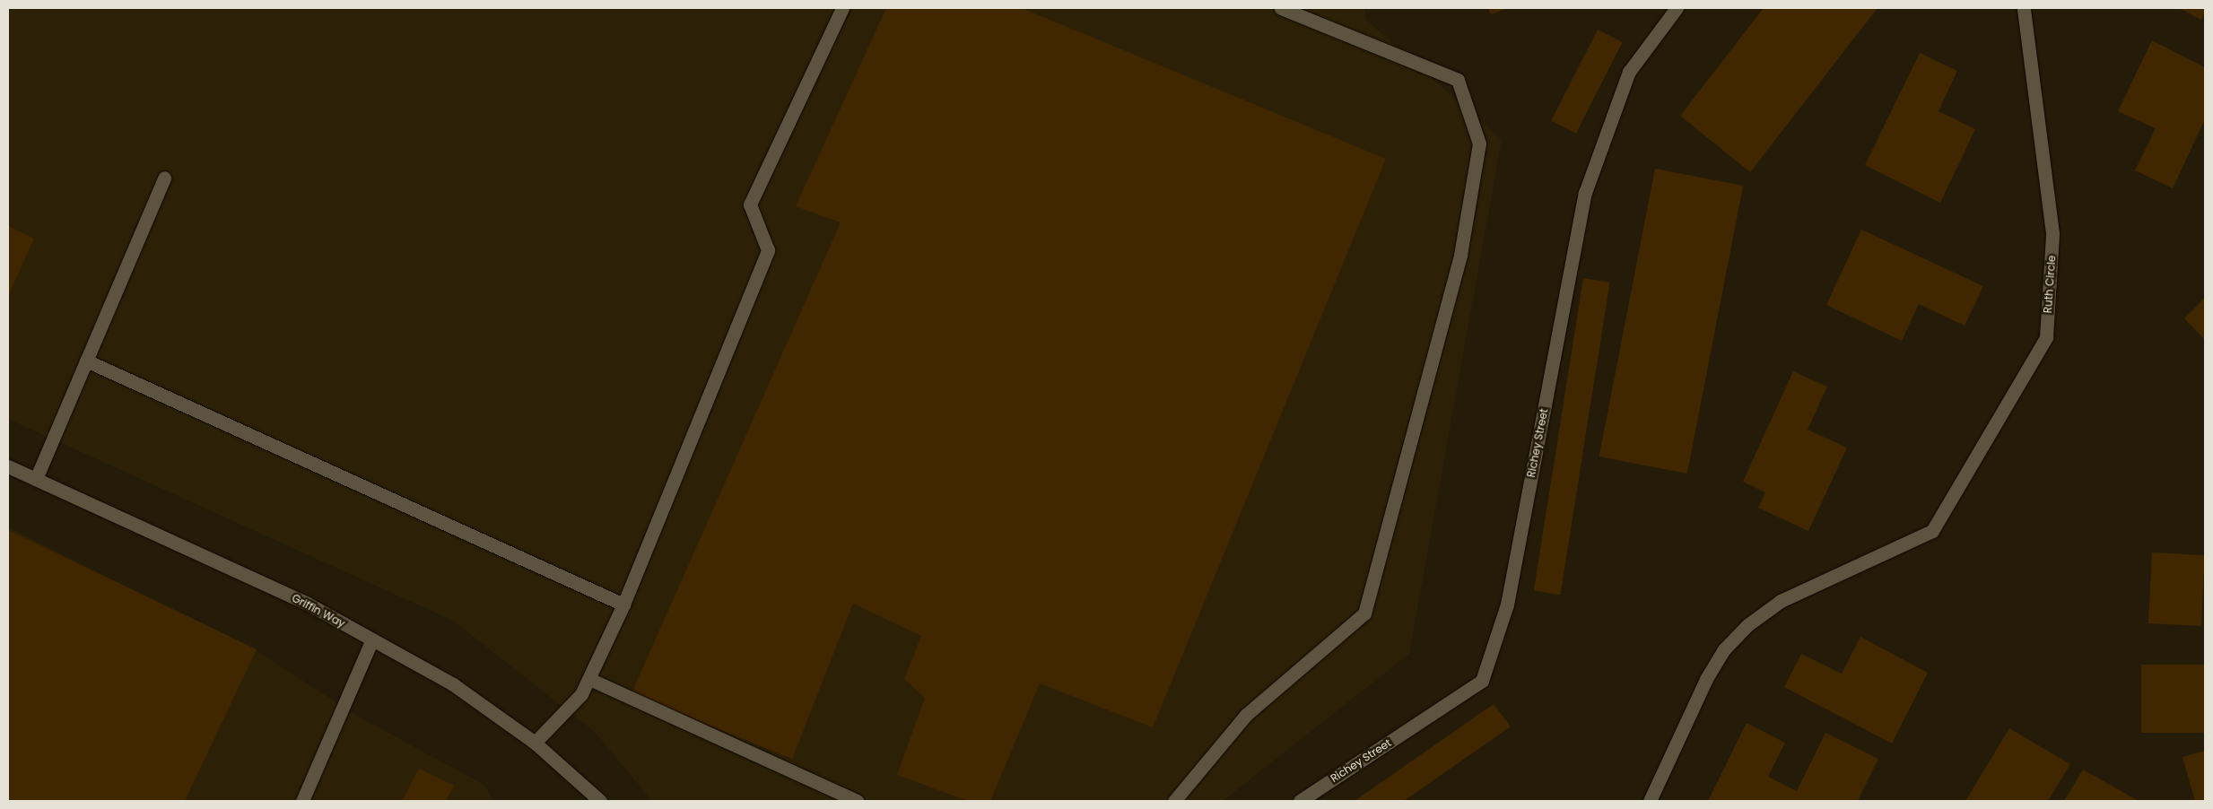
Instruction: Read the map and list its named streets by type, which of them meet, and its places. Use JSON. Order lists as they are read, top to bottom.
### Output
{
  "streets": {
    "street": ["Ruth Circle", "Richey Street", "Griffin Way"]
  }
}
